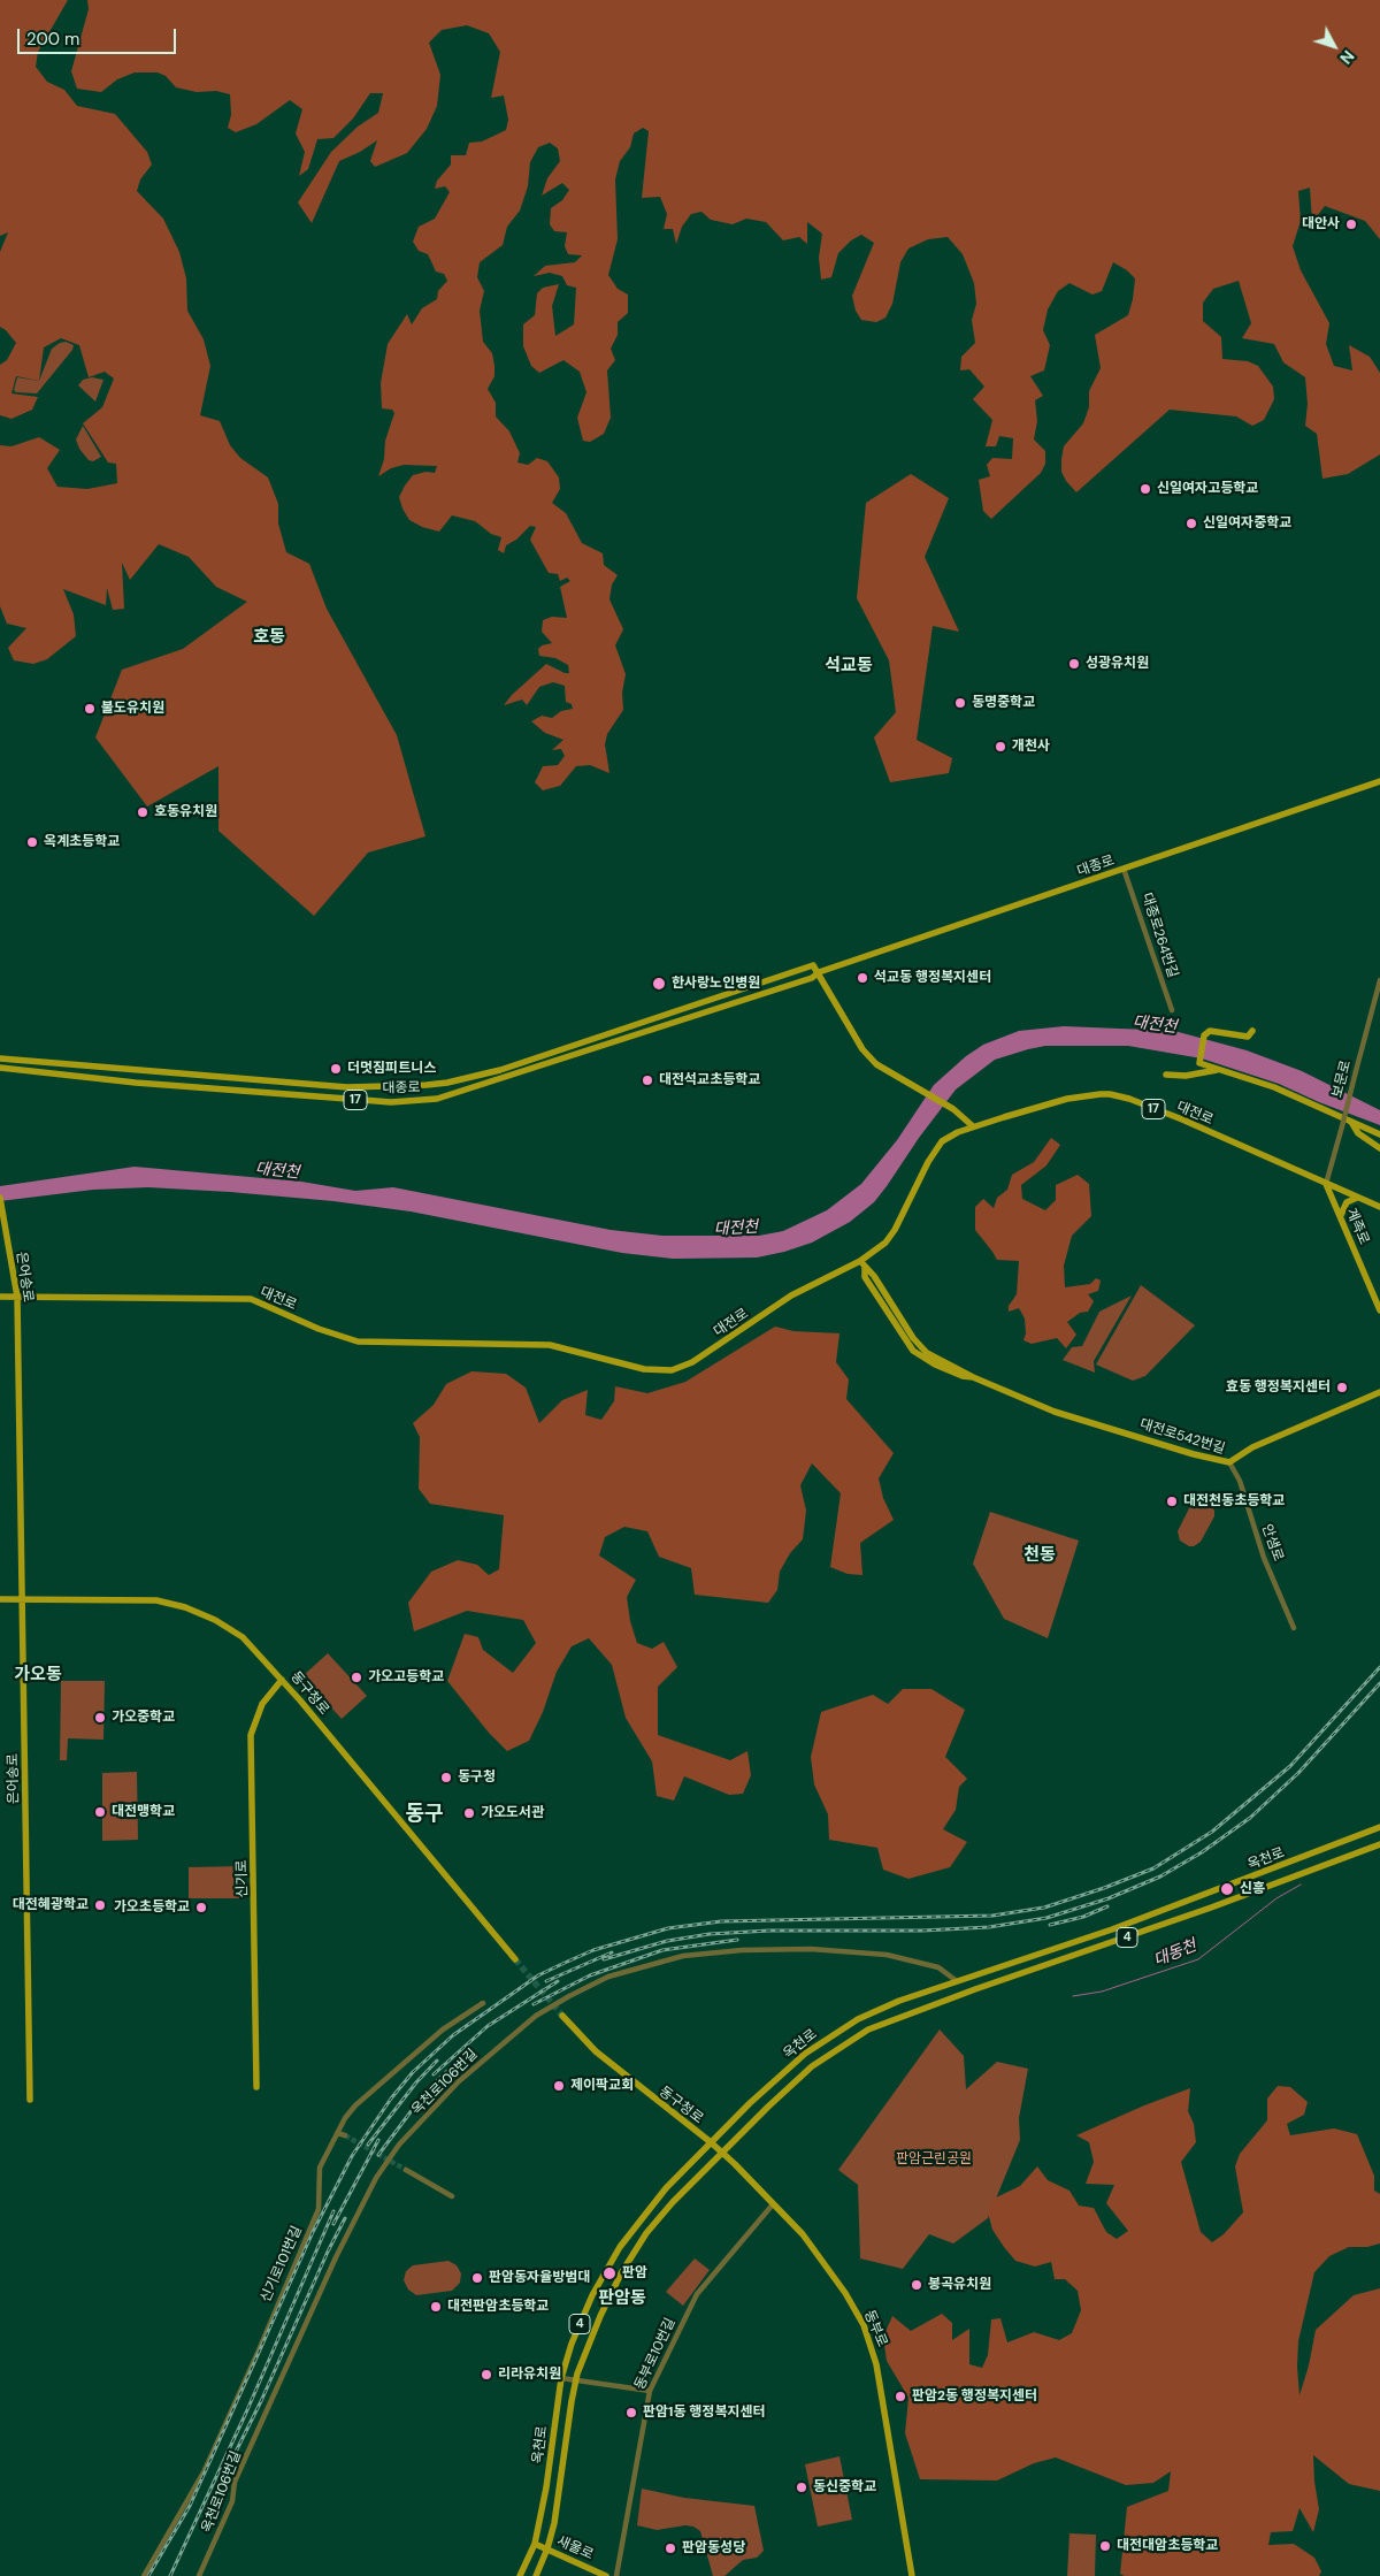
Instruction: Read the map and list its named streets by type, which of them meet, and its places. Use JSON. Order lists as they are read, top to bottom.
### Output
{
  "streets": {
    "main road": [
      "대종로",
      "17",
      "대전로",
      "계족로",
      "은어송로",
      "대전로542번길",
      "동구청로",
      "옥천로",
      "신기로",
      "4",
      "동부로",
      "새울로"
    ],
    "street": [
      "대종로264번길",
      "보문로",
      "안샘로",
      "옥천로106번길",
      "신기로101번길",
      "동부로10번길"
    ]
  },
  "crossings": [
    ["대종로", "대종로264번길"],
    ["보문로", "대전로"],
    ["보문로", "계족로"],
    ["대전로", "계족로"],
    ["대전로", "은어송로"],
    ["대전로", "대전로542번길"],
    ["은어송로", "동구청로"],
    ["대전로542번길", "안샘로"],
    ["동구청로", "옥천로"],
    ["동구청로", "신기로"],
    ["동구청로", "동부로"],
    ["옥천로", "옥천로106번길"],
    ["옥천로", "동부로"],
    ["옥천로", "새울로"],
    ["동부로", "동부로10번길"]
  ],
  "districts": [
    "호동",
    "석교동",
    "천동",
    "가오동",
    "동구",
    "판암동"
  ],
  "water": ["대전천", "대동천"],
  "parks": ["판암근린공원"],
  "places": [
    "대안사",
    "신일여자고등학교",
    "신일여자중학교",
    "성광유치원",
    "동명중학교",
    "불도유치원",
    "개천사",
    "호동유치원",
    "옥계초등학교",
    "석교동 행정복지센터",
    "한사랑노인병원",
    "더멋짐피트니스",
    "대전석교초등학교",
    "효동 행정복지센터",
    "대전천동초등학교",
    "가오고등학교",
    "가오중학교",
    "동구청",
    "대전맹학교",
    "가오도서관",
    "신흥",
    "대전혜광학교",
    "가오초등학교",
    "제이팍교회",
    "판암",
    "판암동자율방범대",
    "봉곡유치원",
    "대전판암초등학교",
    "리라유치원",
    "판암2동 행정복지센터",
    "판암1동 행정복지센터",
    "동신중학교",
    "대전대암초등학교",
    "판암동성당"
  ],
  "scale_bar": "200 m",
  "north": "bottom right"
}
